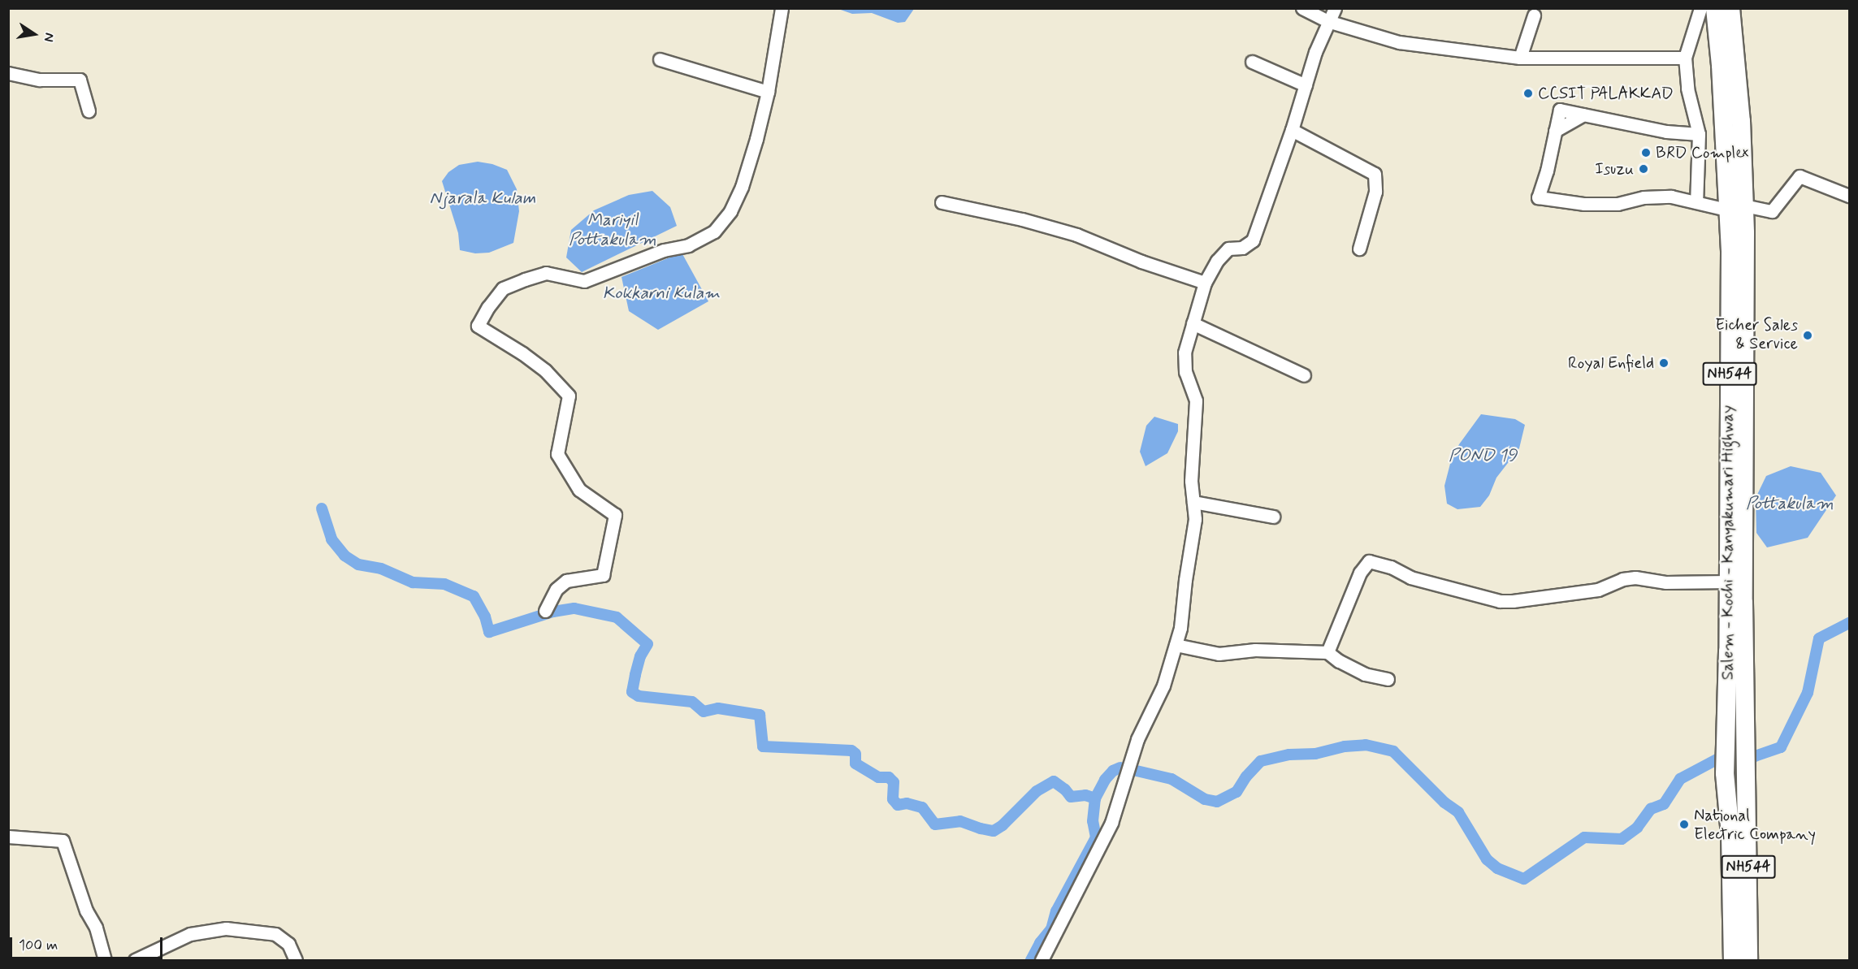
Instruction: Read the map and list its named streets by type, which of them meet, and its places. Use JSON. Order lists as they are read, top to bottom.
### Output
{
  "streets": {
    "highway": ["NH544", "Salem - Kochi - Kanyakumari Highway"]
  },
  "water": [
    "Njarala Kulam",
    "Mariyil Pottakulam",
    "Kokkarni Kulam",
    "POND 19",
    "Pottakulam"
  ],
  "places": [
    "CCSIT PALAKKAD",
    "BRD Complex",
    "Isuzu",
    "Eicher Sales & Service",
    "Royal Enfield",
    "National Electric Company"
  ],
  "scale_bar": "100 m",
  "north": "right"
}
